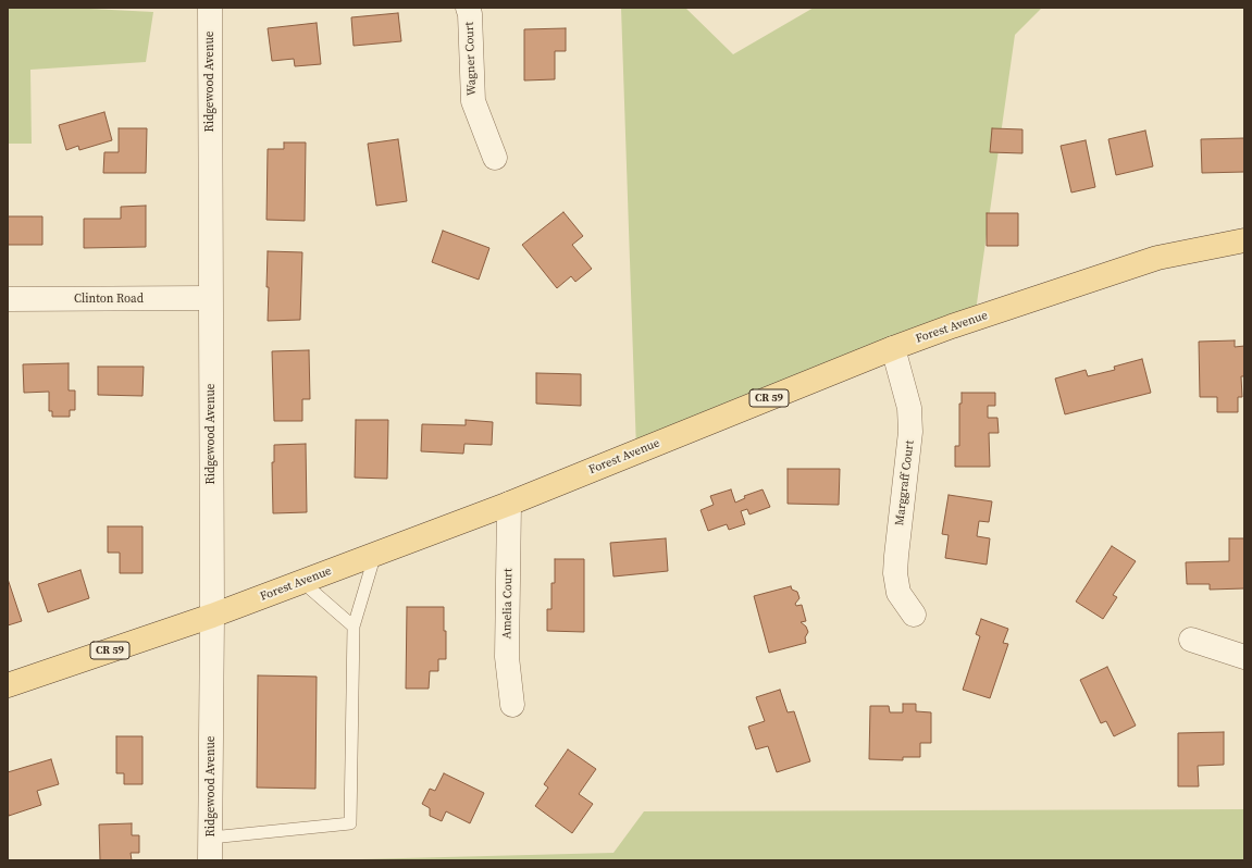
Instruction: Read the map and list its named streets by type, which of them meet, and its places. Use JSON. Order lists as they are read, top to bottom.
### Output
{
  "streets": {
    "main road": ["Forest Avenue", "CR 59"],
    "street": [
      "Wagner Court",
      "Ridgewood Avenue",
      "Clinton Road",
      "Marggraff Court",
      "Amelia Court"
    ]
  },
  "crossings": [
    ["Ridgewood Avenue", "Clinton Road"],
    ["Ridgewood Avenue", "Forest Avenue"],
    ["Forest Avenue", "Marggraff Court"],
    ["Forest Avenue", "Amelia Court"]
  ]
}
